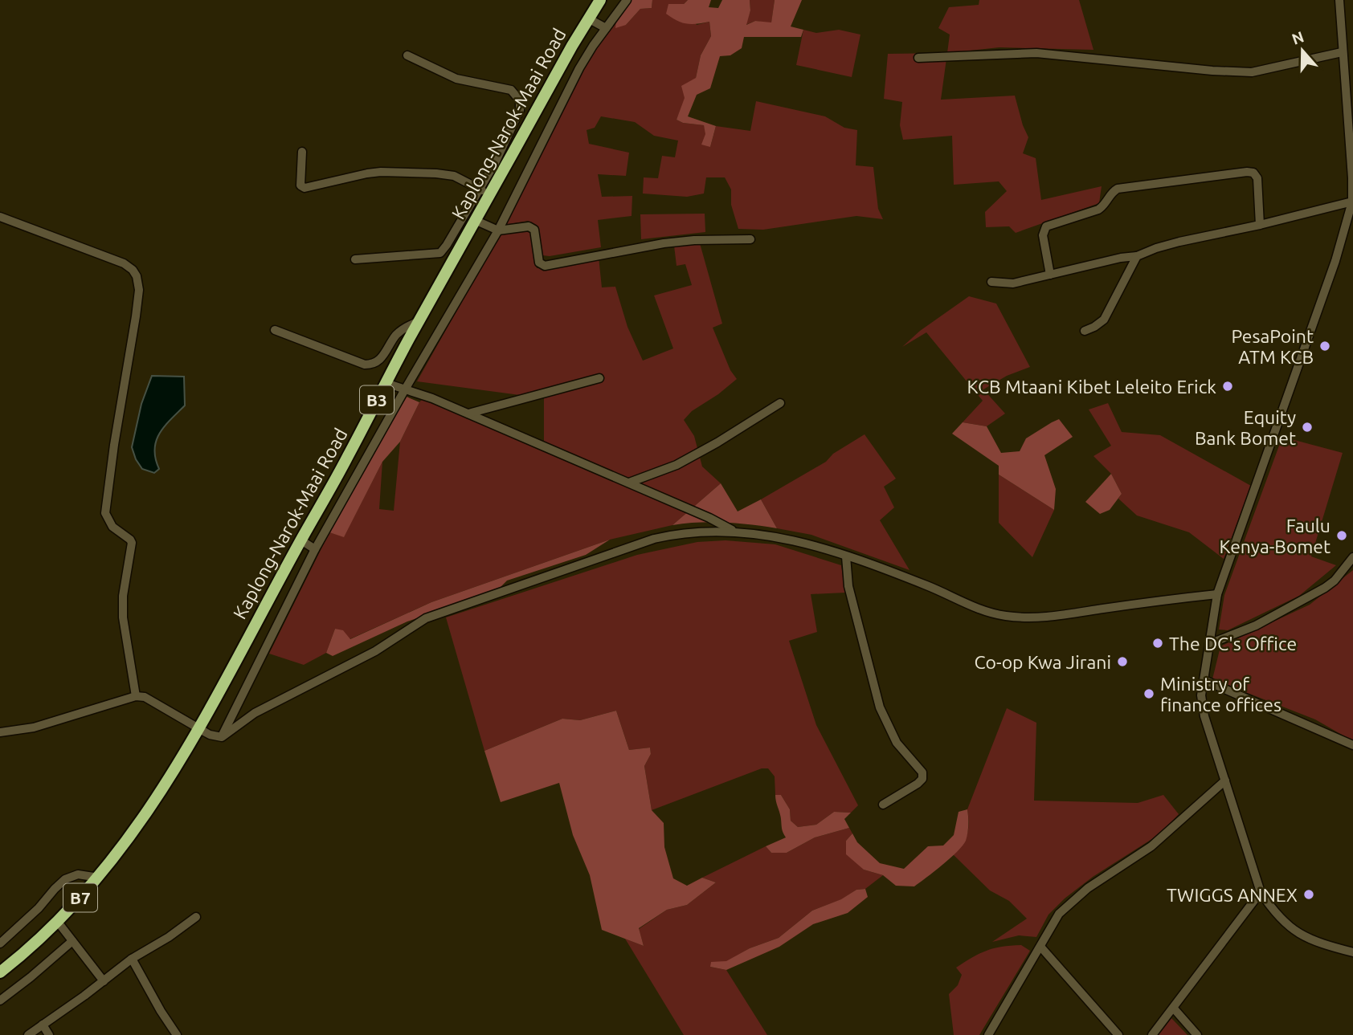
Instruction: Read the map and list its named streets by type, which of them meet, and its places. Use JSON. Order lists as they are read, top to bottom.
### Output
{
  "streets": {
    "highway": ["Kaplong-Narok-Maai Road", "B3", "B7"]
  },
  "places": [
    "PesaPoint ATM KCB",
    "KCB Mtaani Kibet Leleito Erick",
    "Equity Bank Bomet",
    "Faulu Kenya-Bomet",
    "The DC's Office",
    "Co-op Kwa Jirani",
    "Ministry of finance offices",
    "TWIGGS ANNEX"
  ],
  "north": "top"
}
